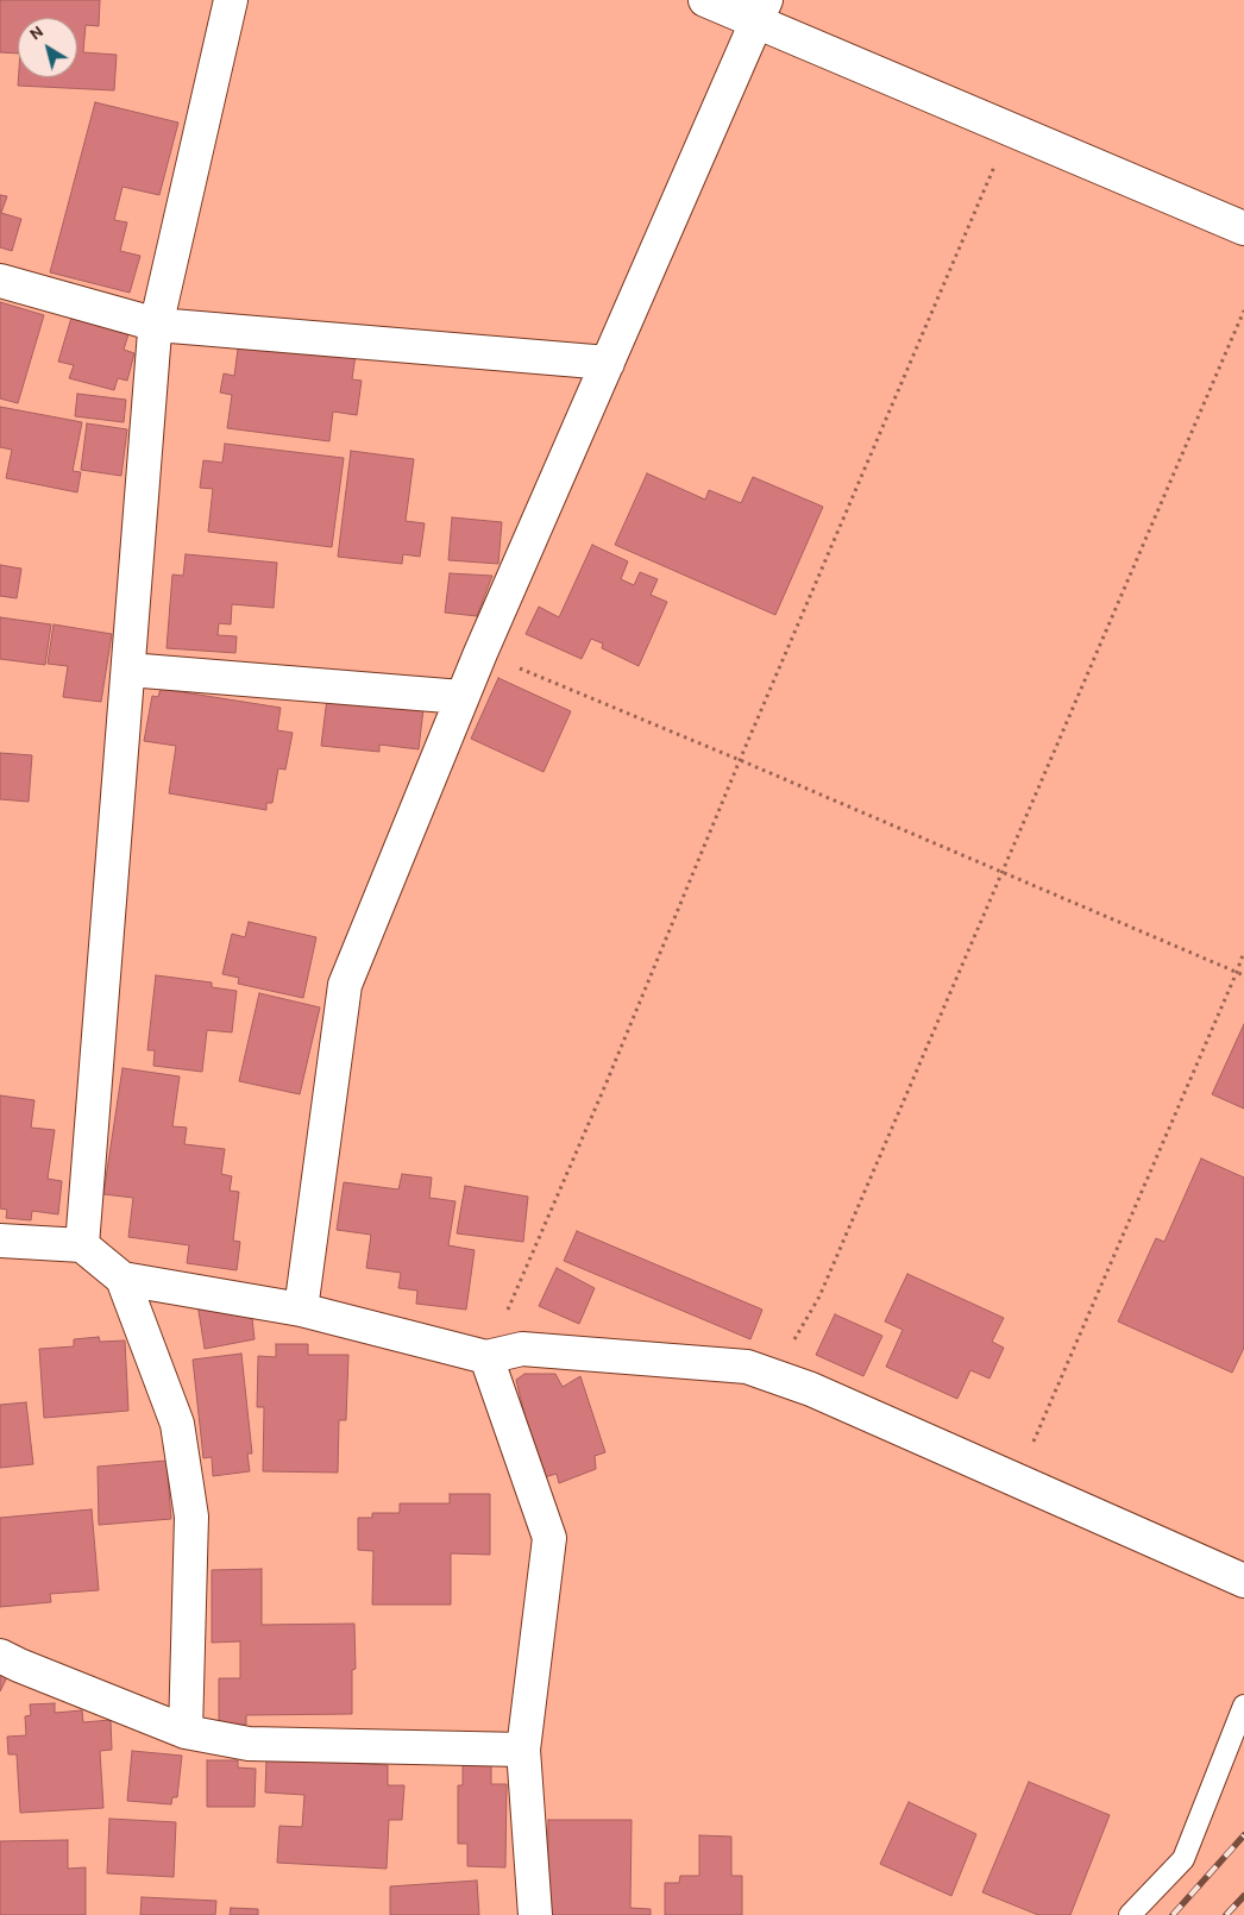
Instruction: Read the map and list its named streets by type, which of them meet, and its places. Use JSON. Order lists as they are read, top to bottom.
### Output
{
  "north": "top left"
}
